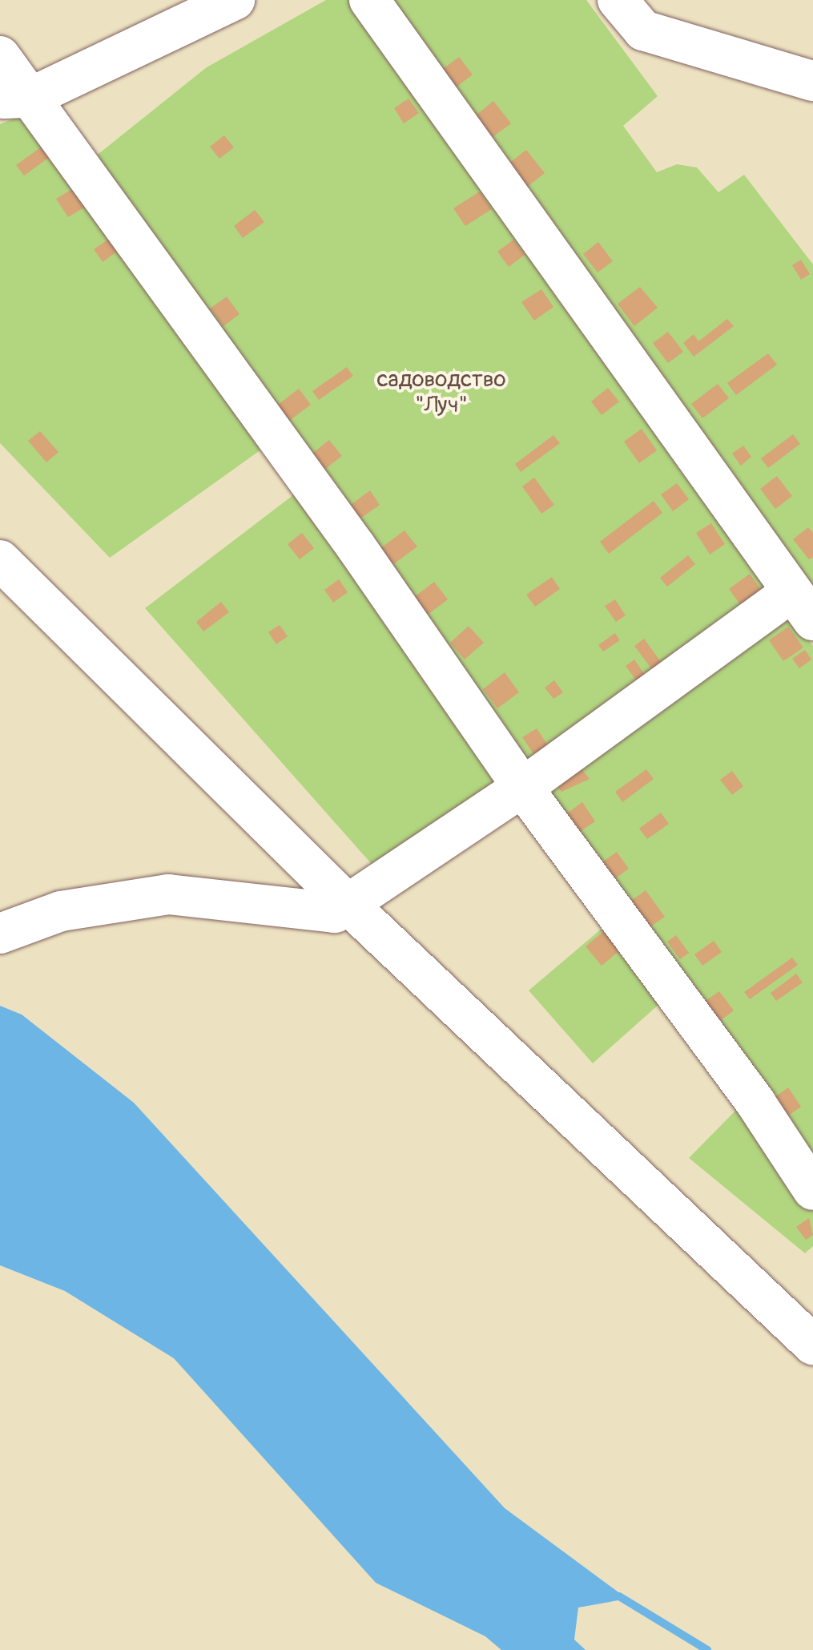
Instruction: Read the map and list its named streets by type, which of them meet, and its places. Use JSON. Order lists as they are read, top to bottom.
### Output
{
  "parks": ["садоводство \"Луч\""]
}
